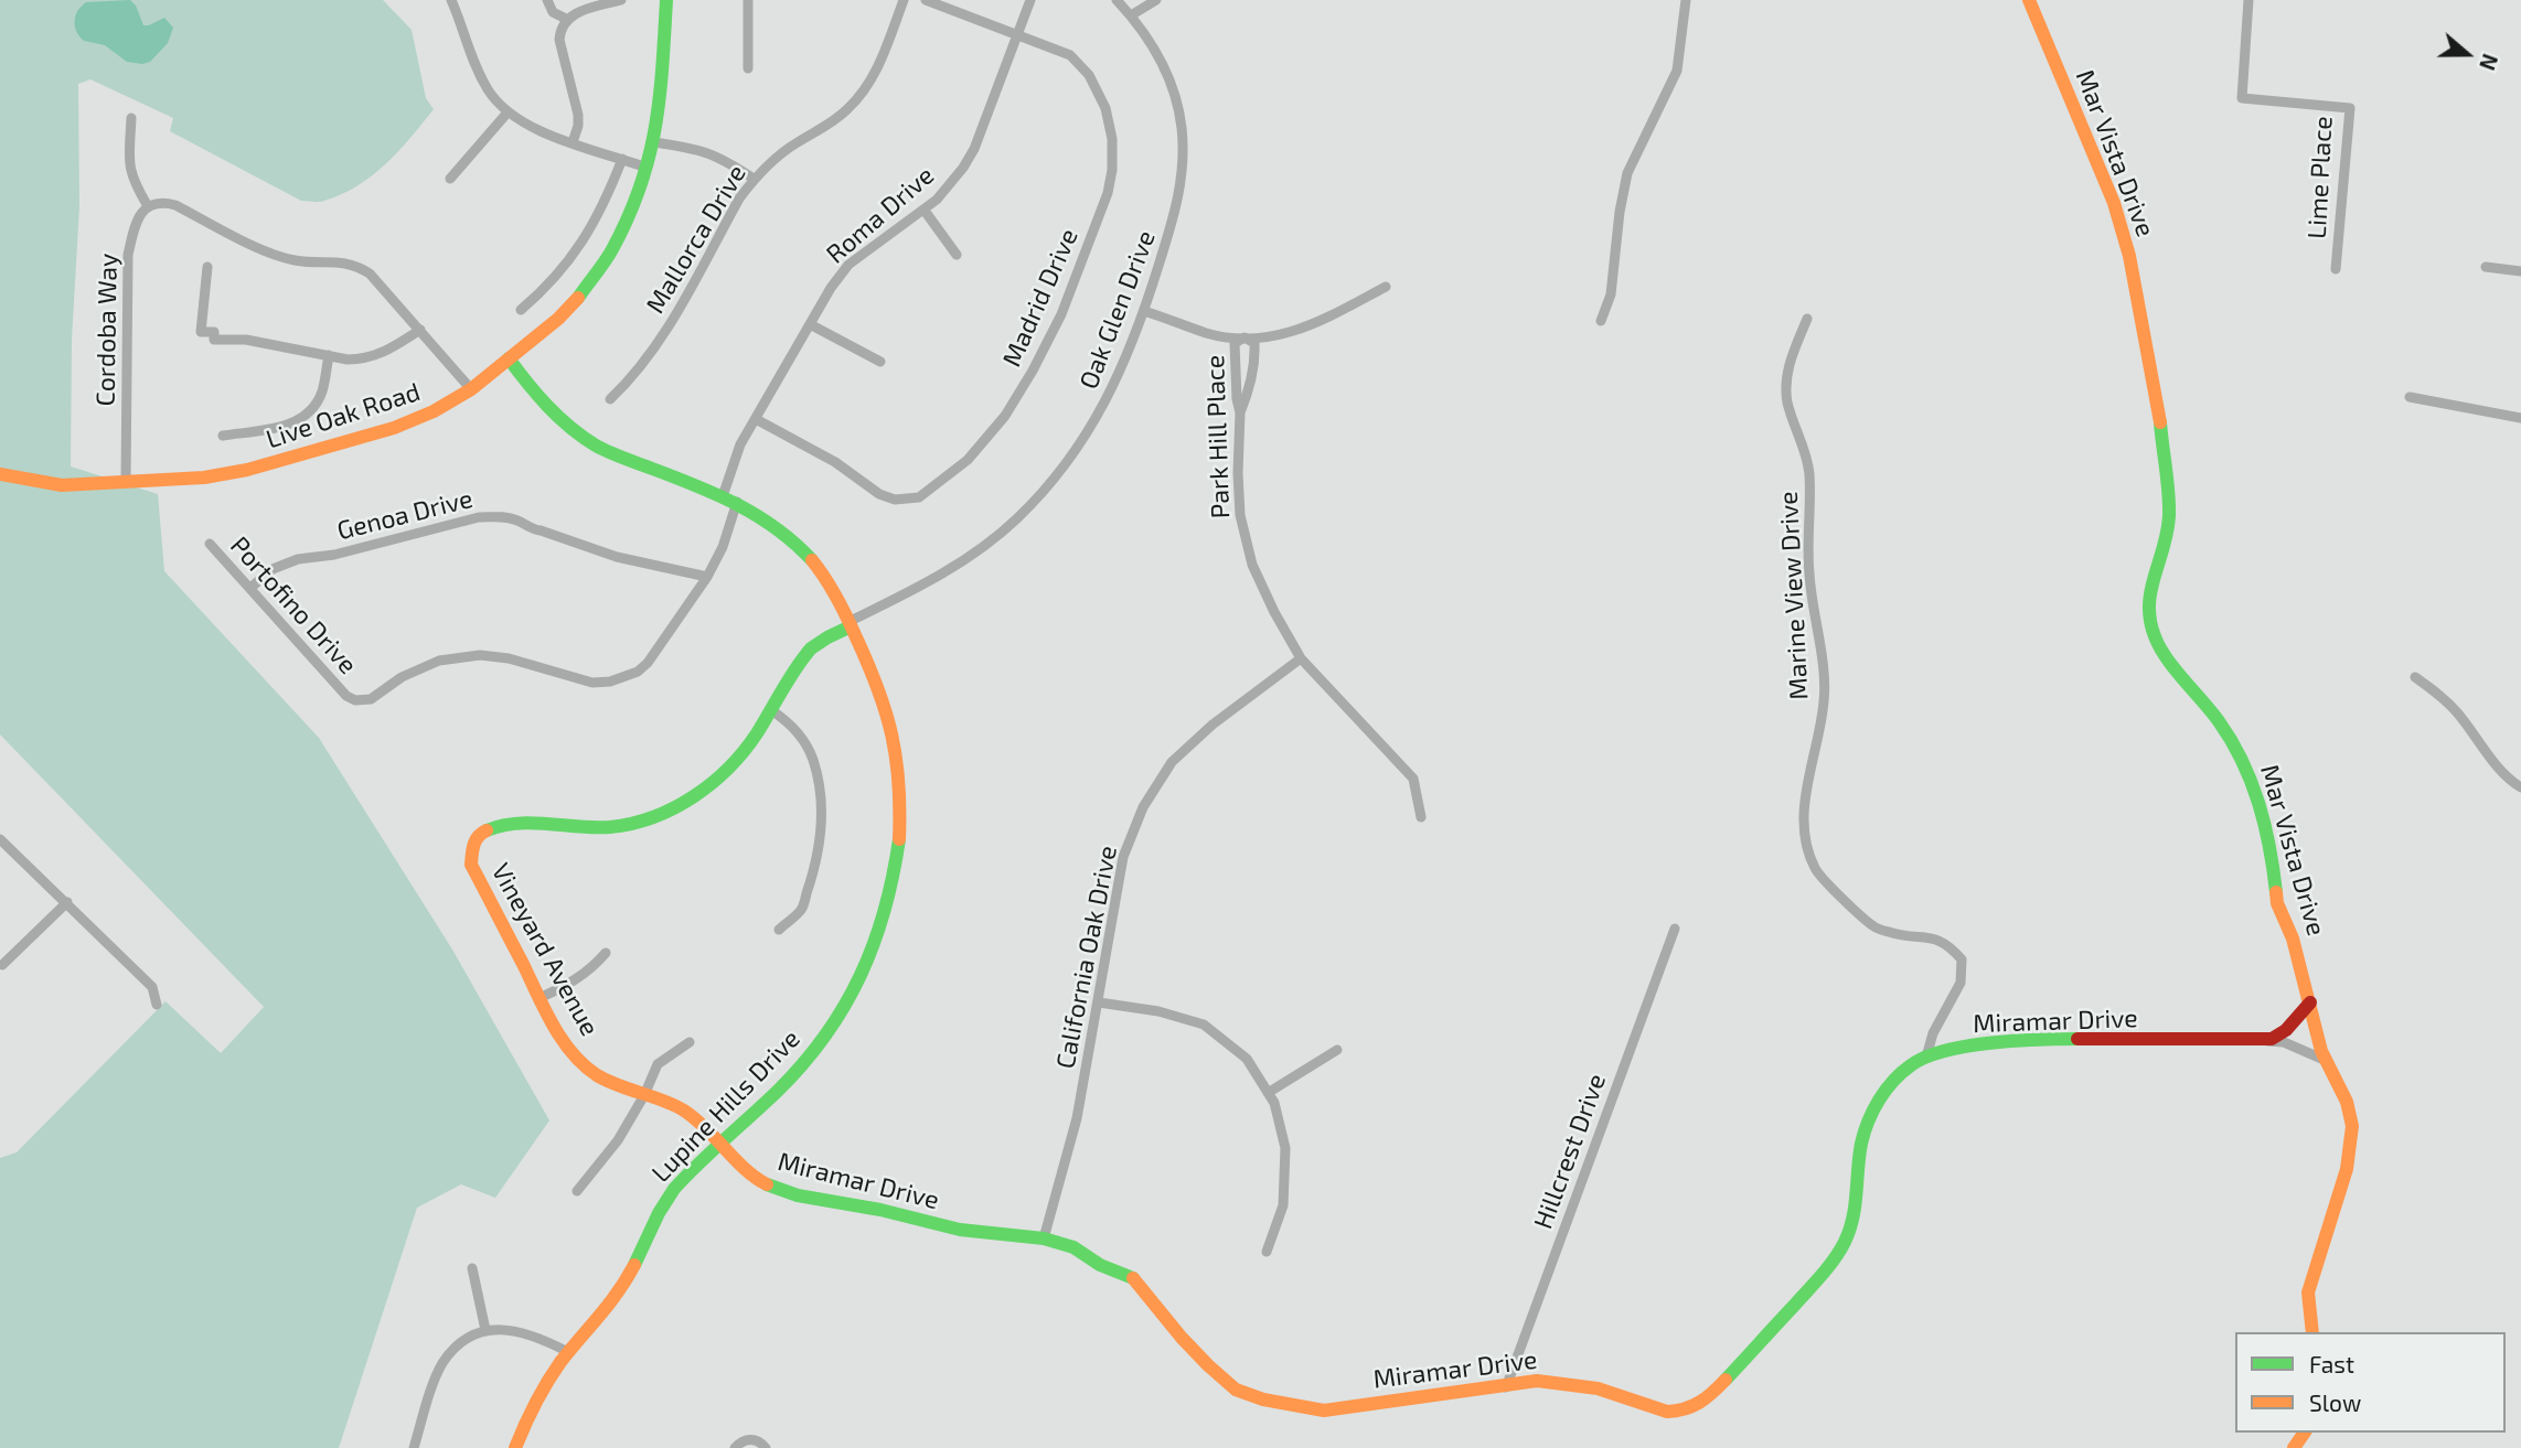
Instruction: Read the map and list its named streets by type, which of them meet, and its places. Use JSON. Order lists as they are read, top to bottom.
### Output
{
  "streets": {
    "street": [
      "Mar Vista Drive",
      "Lime Place",
      "Roma Drive",
      "Mallorca Drive",
      "Madrid Drive",
      "Oak Glen Drive",
      "Cordoba Way",
      "Live Oak Road",
      "Park Hill Place",
      "Genoa Drive",
      "Marine View Drive",
      "Portofino Drive",
      "Vineyard Avenue",
      "California Oak Drive",
      "Miramar Drive",
      "Lupine Hills Drive",
      "Hillcrest Drive"
    ]
  },
  "crossings": [
    ["Mar Vista Drive", "Miramar Drive"],
    ["Roma Drive", "Madrid Drive"],
    ["Roma Drive", "Lupine Hills Drive"],
    ["Oak Glen Drive", "Vineyard Avenue"],
    ["Oak Glen Drive", "Lupine Hills Drive"],
    ["Cordoba Way", "Live Oak Road"],
    ["Live Oak Road", "Lupine Hills Drive"],
    ["Park Hill Place", "California Oak Drive"],
    ["Genoa Drive", "Portofino Drive"],
    ["Marine View Drive", "Miramar Drive"],
    ["Portofino Drive", "Lupine Hills Drive"],
    ["Vineyard Avenue", "Miramar Drive"],
    ["Vineyard Avenue", "Lupine Hills Drive"],
    ["California Oak Drive", "Miramar Drive"],
    ["Miramar Drive", "Lupine Hills Drive"],
    ["Miramar Drive", "Hillcrest Drive"]
  ],
  "legend": ["Fast", "Slow"],
  "north": "right"
}
